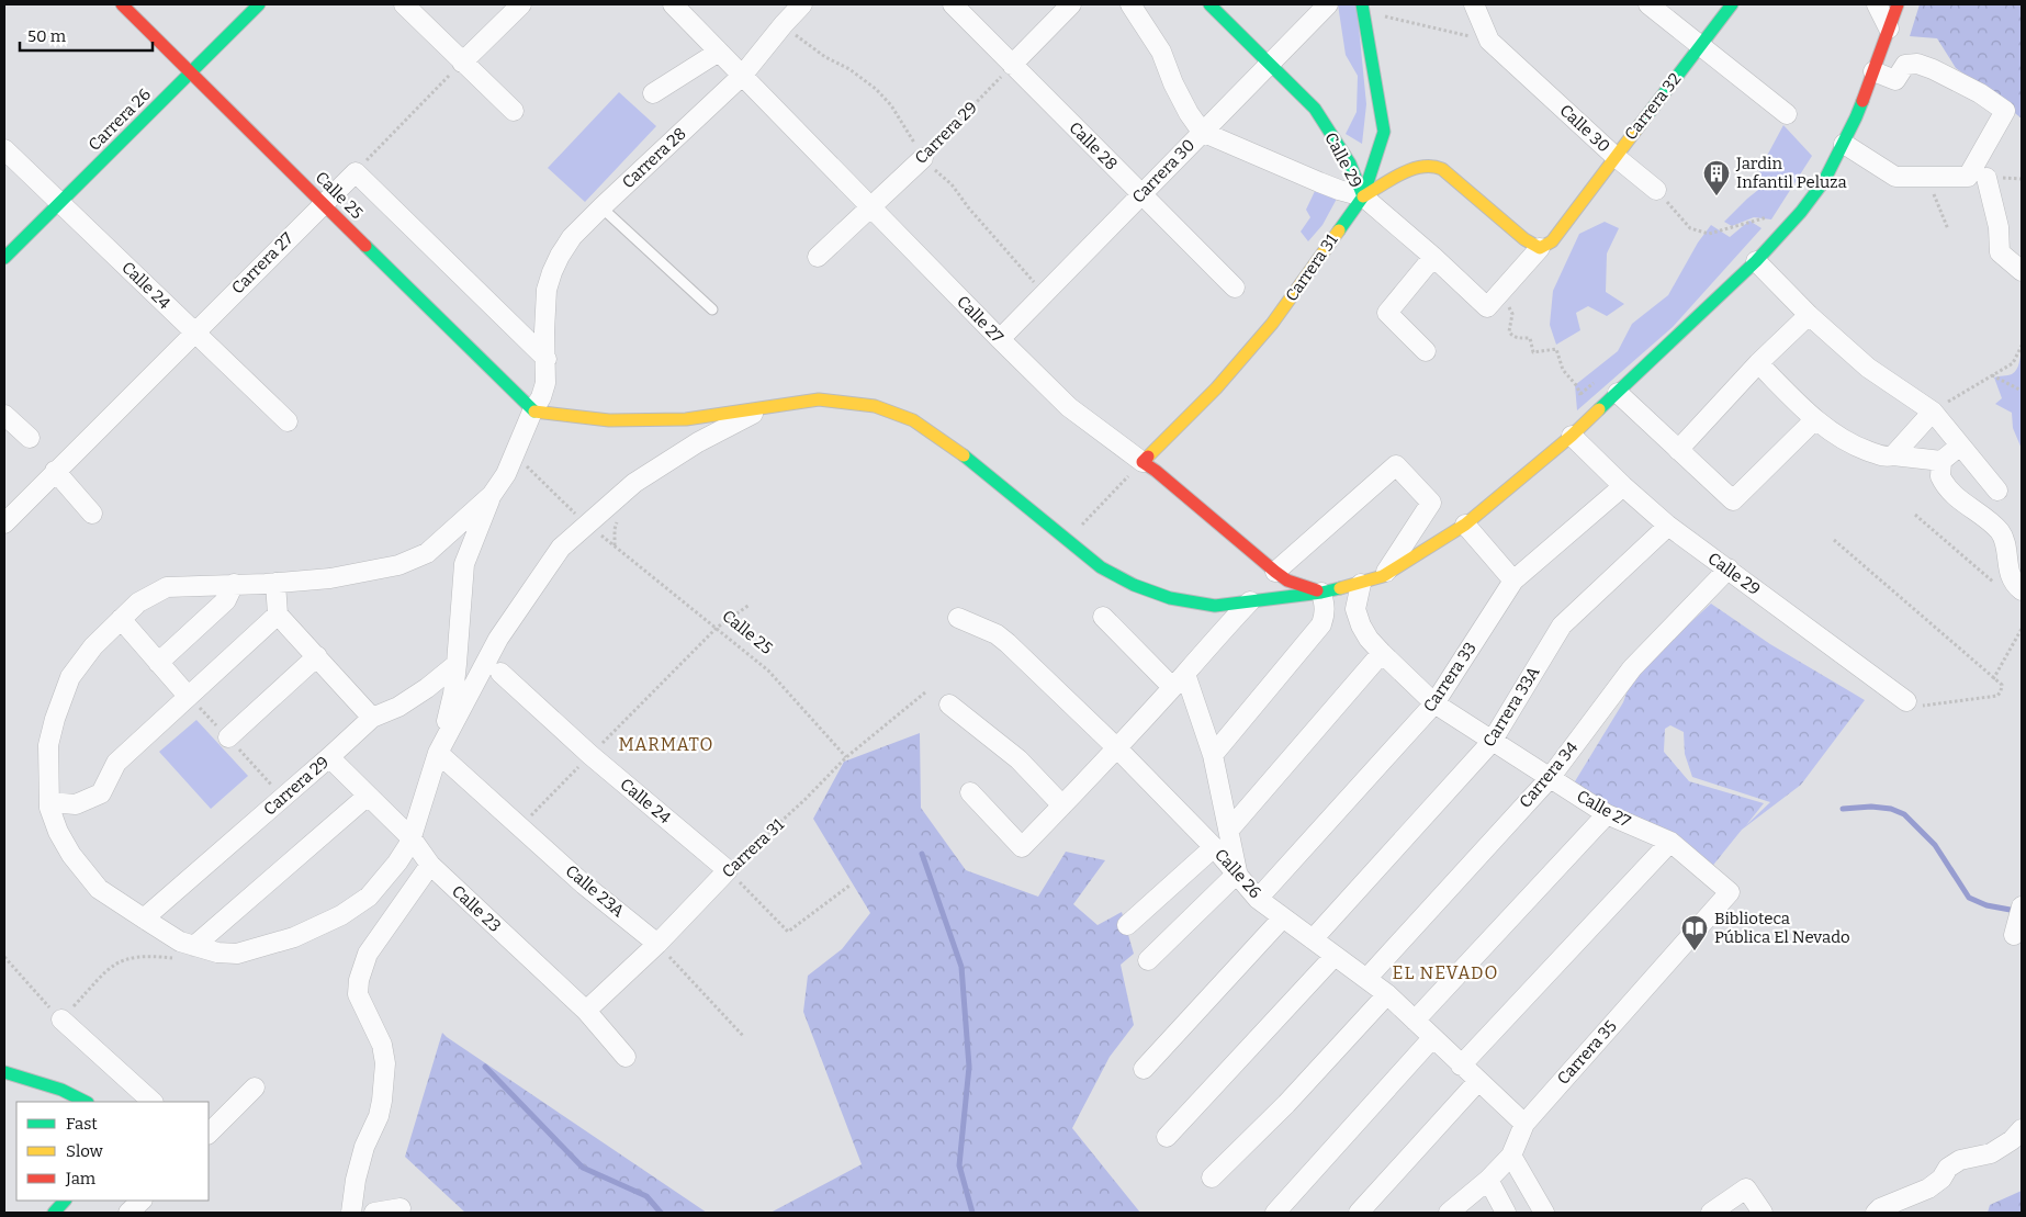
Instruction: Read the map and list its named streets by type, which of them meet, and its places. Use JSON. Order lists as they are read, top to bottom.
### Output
{
  "streets": {
    "main road": [
      "Carrera 32",
      "Carrera 26",
      "Calle 29",
      "Calle 25",
      "Carrera 31",
      "Calle 27"
    ],
    "street": [
      "Calle 30",
      "Carrera 29",
      "Calle 28",
      "Carrera 28",
      "Carrera 30",
      "Carrera 27",
      "Calle 24",
      "Carrera 33",
      "Carrera 33A",
      "Carrera 34",
      "Calle 26",
      "Calle 23A",
      "Calle 23",
      "Carrera 35"
    ]
  },
  "crossings": [
    ["Carrera 32", "Calle 30"],
    ["Carrera 32", "Calle 29"],
    ["Carrera 26", "Calle 25"],
    ["Carrera 26", "Calle 24"],
    ["Carrera 29", "Calle 28"],
    ["Carrera 29", "Calle 27"],
    ["Carrera 29", "Calle 23"],
    ["Calle 28", "Carrera 30"],
    ["Carrera 28", "Calle 25"],
    ["Carrera 28", "Calle 27"],
    ["Calle 29", "Carrera 30"],
    ["Calle 29", "Carrera 31"],
    ["Calle 29", "Carrera 33"],
    ["Calle 29", "Carrera 33A"],
    ["Calle 29", "Carrera 34"],
    ["Carrera 30", "Calle 27"],
    ["Calle 25", "Carrera 27"],
    ["Calle 25", "Carrera 31"],
    ["Carrera 27", "Calle 24"],
    ["Carrera 31", "Calle 24"],
    ["Carrera 31", "Calle 27"],
    ["Carrera 31", "Calle 23A"],
    ["Carrera 31", "Calle 23"],
    ["Calle 27", "Carrera 33"],
    ["Calle 27", "Carrera 33A"],
    ["Calle 27", "Carrera 34"],
    ["Calle 27", "Carrera 35"],
    ["Carrera 33", "Calle 26"],
    ["Carrera 33A", "Calle 26"],
    ["Carrera 34", "Calle 26"],
    ["Calle 26", "Carrera 35"]
  ],
  "districts": ["MARMATO", "EL NEVADO"],
  "places": {
    "building": ["Jardin Infantil Peluza"],
    "library": ["Biblioteca Pública El Nevado"]
  },
  "legend": ["Fast", "Slow", "Jam"],
  "scale_bar": "50 m"
}
